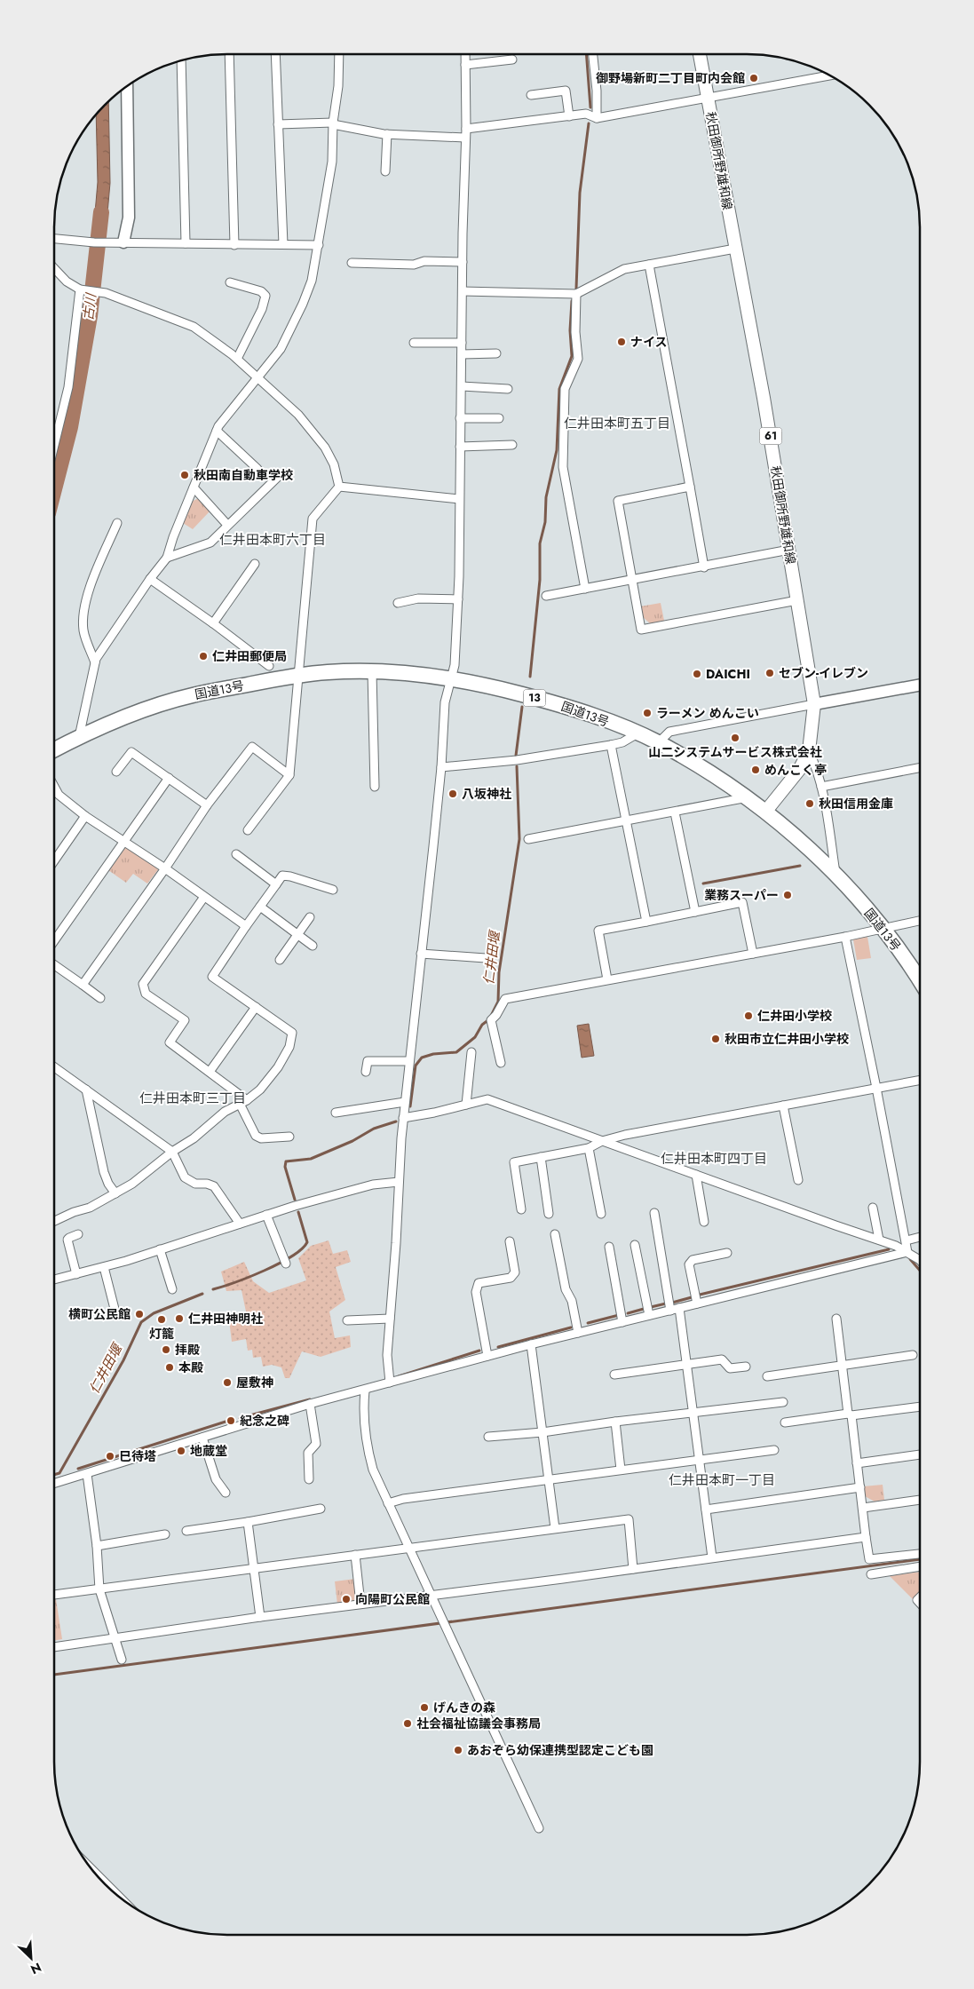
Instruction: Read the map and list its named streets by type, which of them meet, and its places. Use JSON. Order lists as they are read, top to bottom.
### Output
{
  "streets": {
    "highway": ["国道13号", "13"],
    "main road": ["秋田御所野雄和線", "61"]
  },
  "crossings": [
    ["秋田御所野雄和線", "国道13号"]
  ],
  "districts": [
    "仁井田本町五丁目",
    "仁井田本町六丁目",
    "仁井田本町三丁目",
    "仁井田本町四丁目",
    "仁井田本町一丁目"
  ],
  "water": ["古川", "仁井田堰"],
  "places": [
    "御野場新町二丁目町内会館",
    "ナイス",
    "秋田南自動車学校",
    "仁井田郵便局",
    "セブン-イレブン",
    "DAICHI",
    "ラーメン めんこい",
    "山二システムサービス株式会社",
    "めんこく亭",
    "八坂神社",
    "秋田信用金庫",
    "業務スーパー",
    "仁井田小学校",
    "秋田市立仁井田小学校",
    "横町公民館",
    "仁井田神明社",
    "灯籠",
    "拝殿",
    "本殿",
    "屋敷神",
    "紀念之碑",
    "地蔵堂",
    "巳待塔",
    "向陽町公民館",
    "げんきの森",
    "社会福祉協議会事務局",
    "あおぞら幼保連携型認定こども園"
  ],
  "north": "bottom right"
}
